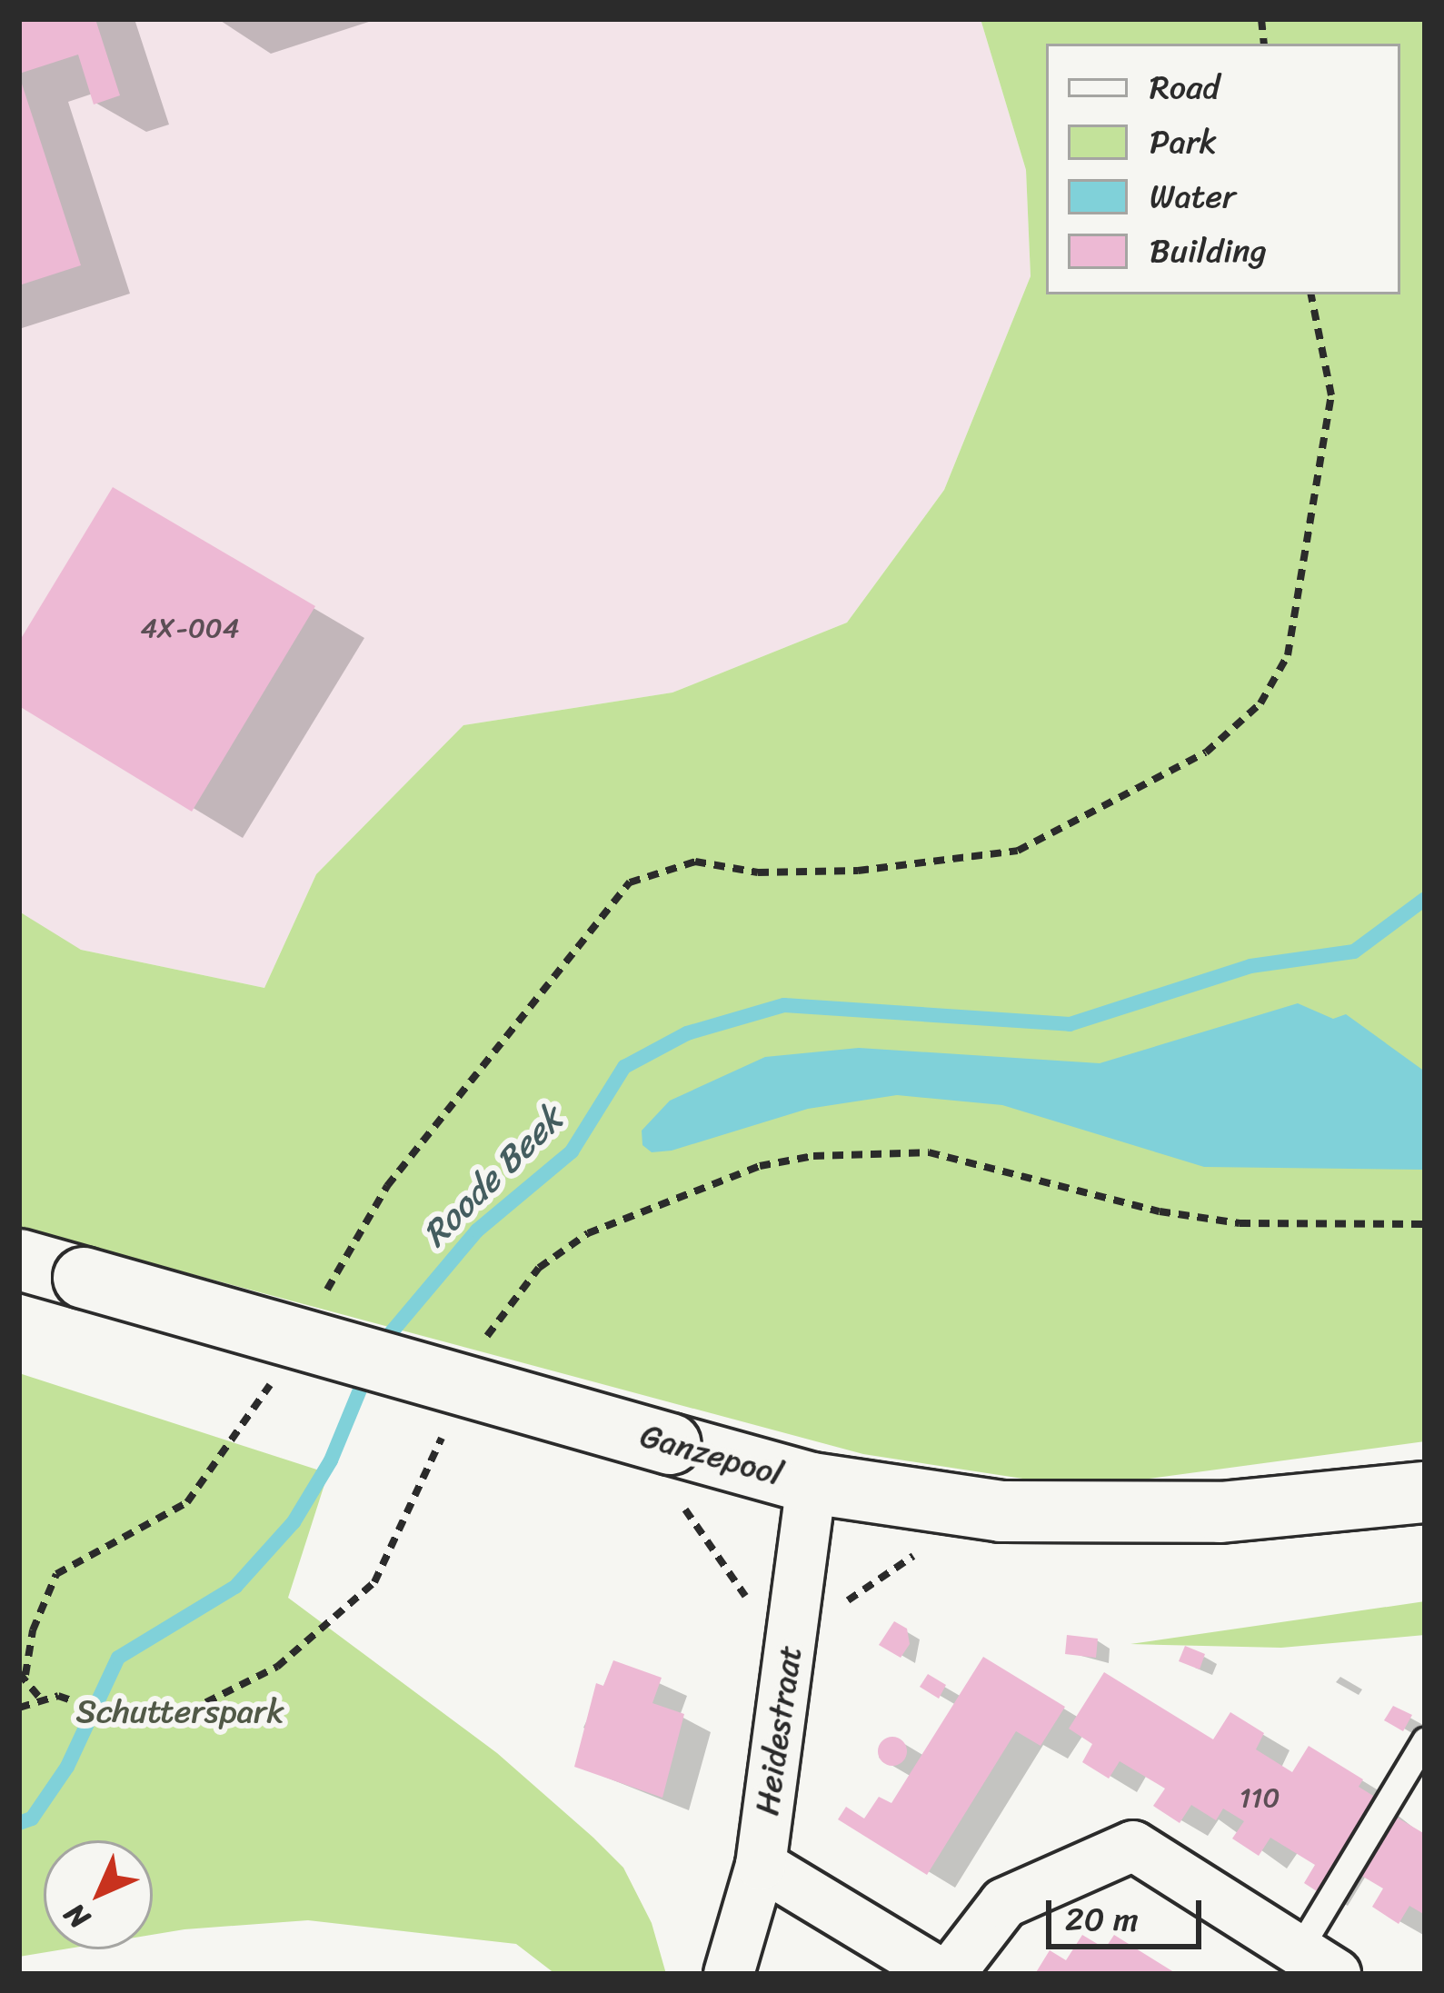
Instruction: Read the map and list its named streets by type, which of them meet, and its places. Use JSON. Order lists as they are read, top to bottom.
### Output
{
  "streets": {
    "main road": ["Ganzepool"],
    "street": ["Heidestraat"]
  },
  "crossings": [
    ["Ganzepool", "Heidestraat"]
  ],
  "water": ["Roode Beek"],
  "parks": ["Schutterspark"],
  "house_numbers": ["4X-004", "110"],
  "legend": [
    "Road",
    "Park",
    "Water",
    "Building"
  ],
  "scale_bar": "20 m",
  "north": "bottom left"
}
